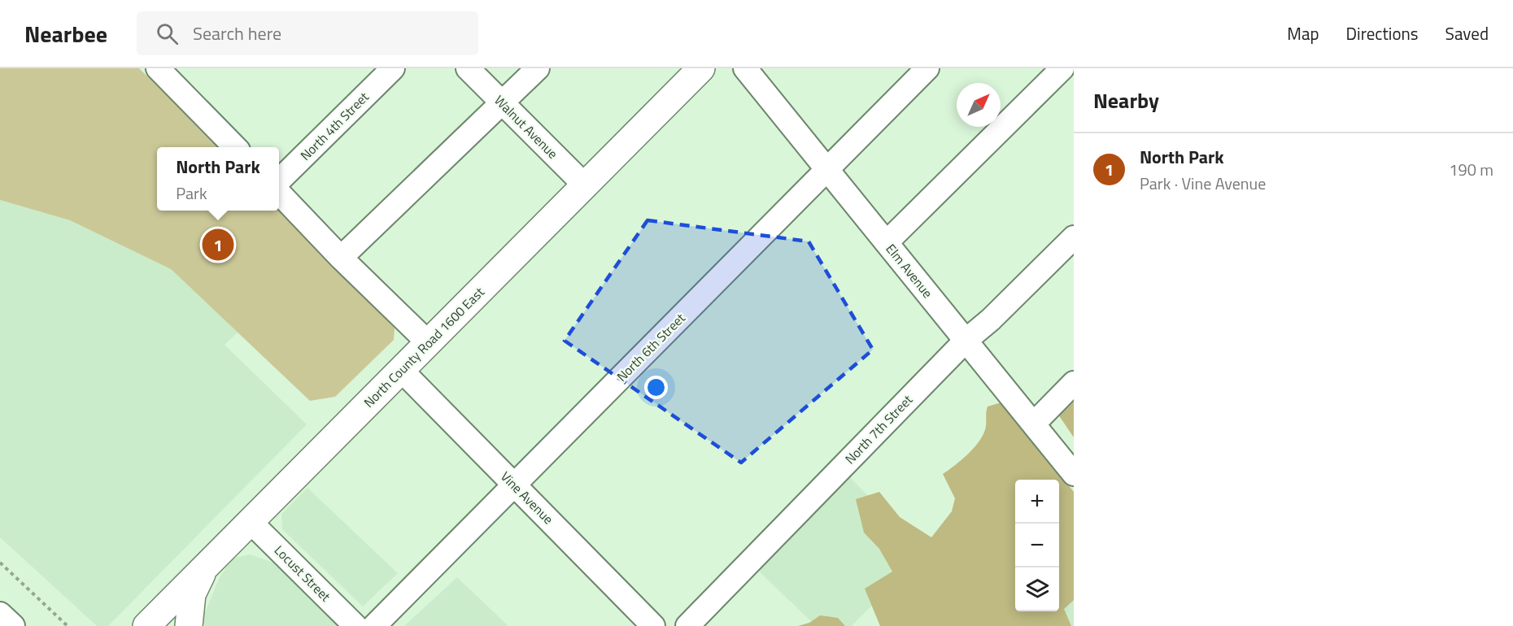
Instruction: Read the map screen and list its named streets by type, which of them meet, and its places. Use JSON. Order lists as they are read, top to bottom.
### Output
{
  "streets": {
    "main road": ["North County Road 1600 East"],
    "street": [
      "North 4th Street",
      "Walnut Avenue",
      "Elm Avenue",
      "North 6th Street",
      "North 7th Street",
      "Vine Avenue",
      "Locust Street"
    ]
  },
  "crossings": [
    ["Walnut Avenue", "North County Road 1600 East"],
    ["Elm Avenue", "North 6th Street"],
    ["Elm Avenue", "North 7th Street"],
    ["North County Road 1600 East", "Vine Avenue"],
    ["North County Road 1600 East", "Locust Street"],
    ["North 6th Street", "Vine Avenue"]
  ],
  "north": "top right",
  "page": {
    "header": "Nearbee",
    "search": "Search here",
    "nav": ["Map", "Directions", "Saved"],
    "heading": "Nearby",
    "list": [
      {
        "mark": "1",
        "name": "North Park",
        "note": "Park · Vine Avenue",
        "value": "190 m"
      }
    ],
    "popup": ["North Park", "Park"],
    "pins": "1",
    "map_buttons": ["+", "−"]
  }
}
